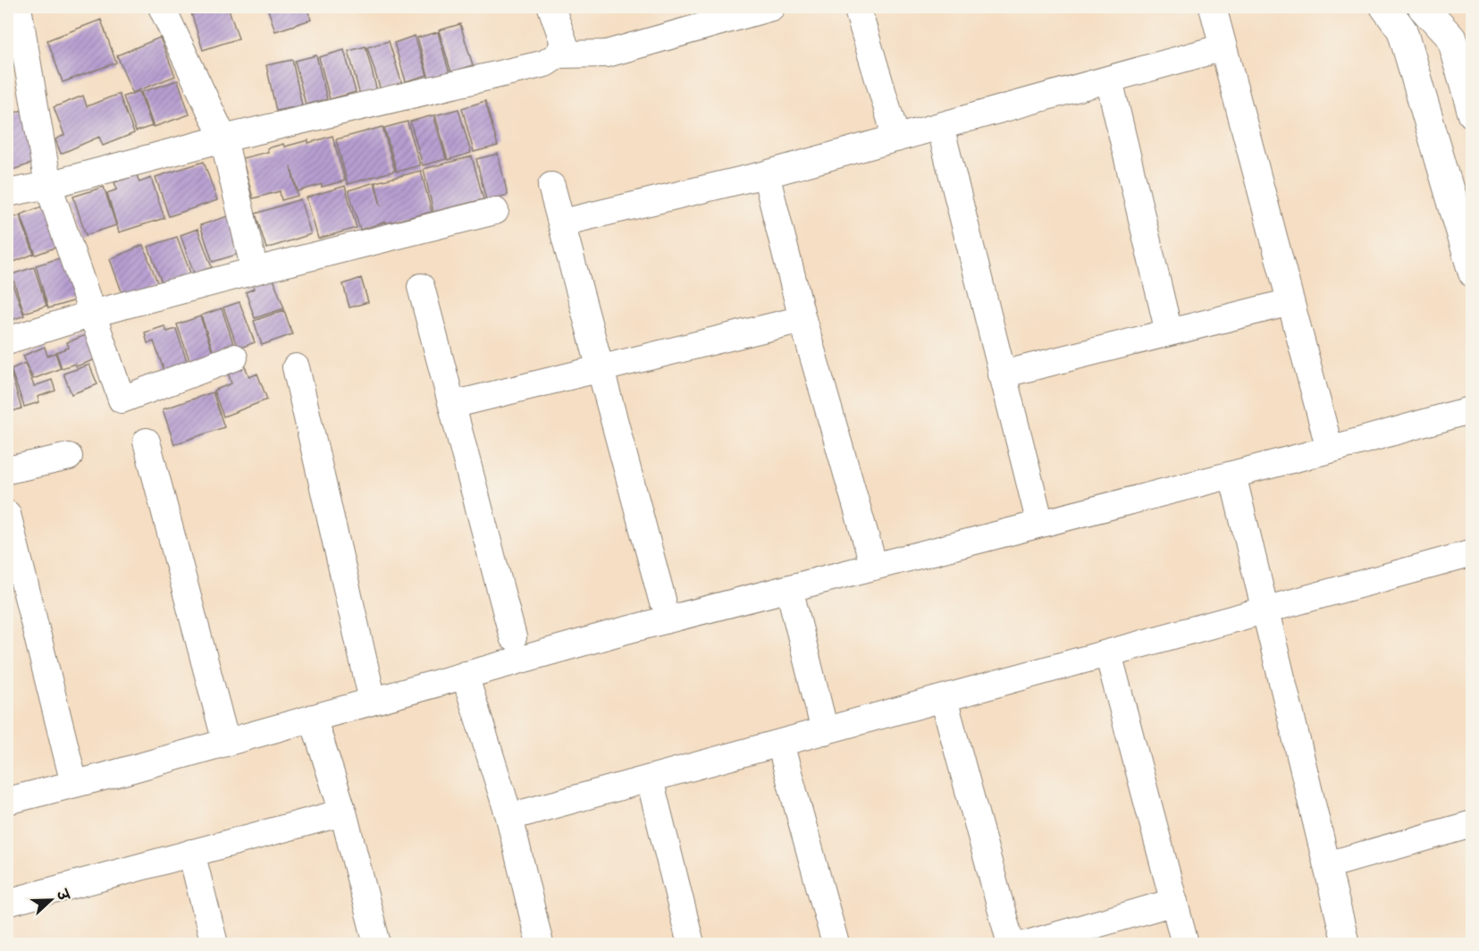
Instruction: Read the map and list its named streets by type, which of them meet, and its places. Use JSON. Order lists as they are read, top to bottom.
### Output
{
  "north": "right"
}
